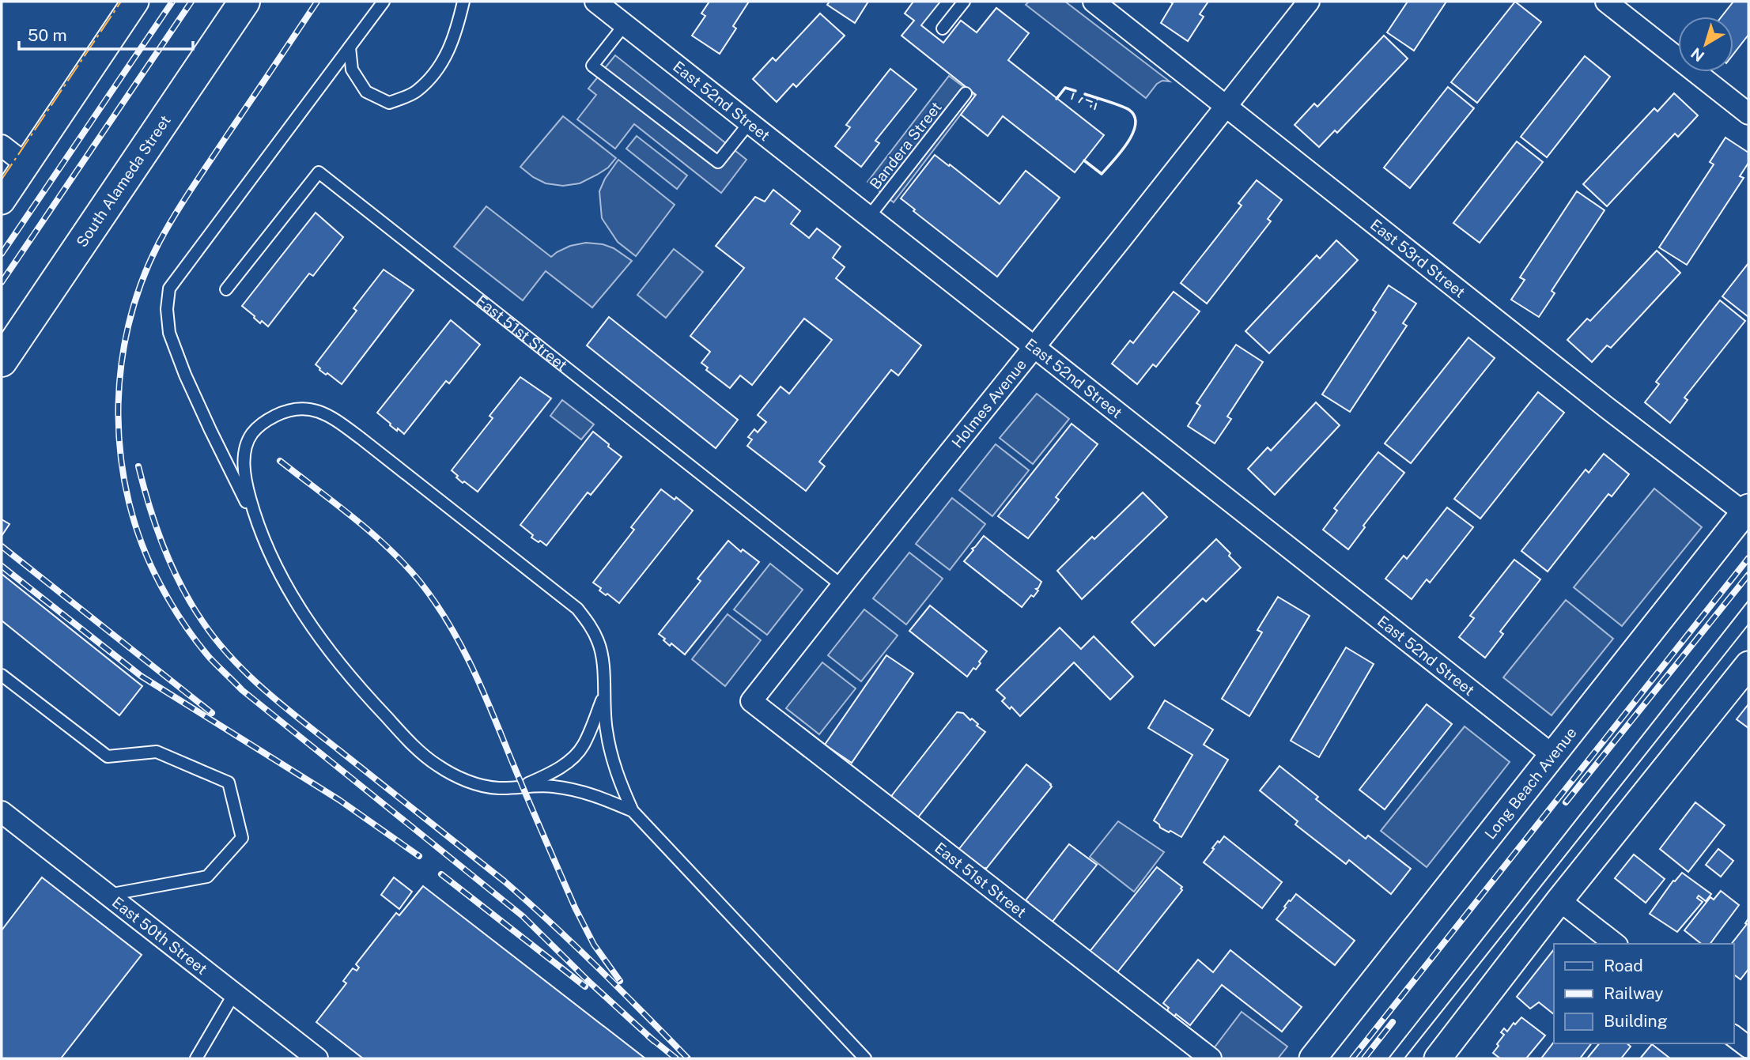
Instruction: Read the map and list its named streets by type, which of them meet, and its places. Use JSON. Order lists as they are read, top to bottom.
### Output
{
  "streets": {
    "main road": ["South Alameda Street"],
    "street": [
      "East 52nd Street",
      "East 53rd Street",
      "East 51st Street",
      "Holmes Avenue",
      "Long Beach Avenue",
      "East 50th Street"
    ],
    "lane": ["Bandera Street"]
  },
  "crossings": [
    ["East 52nd Street", "Bandera Street"],
    ["East 52nd Street", "Holmes Avenue"],
    ["East 52nd Street", "Long Beach Avenue"],
    ["East 53rd Street", "Holmes Avenue"],
    ["East 53rd Street", "Long Beach Avenue"],
    ["East 51st Street", "Holmes Avenue"]
  ],
  "legend": ["Road", "Railway", "Building"],
  "scale_bar": "50 m",
  "north": "bottom left"
}
